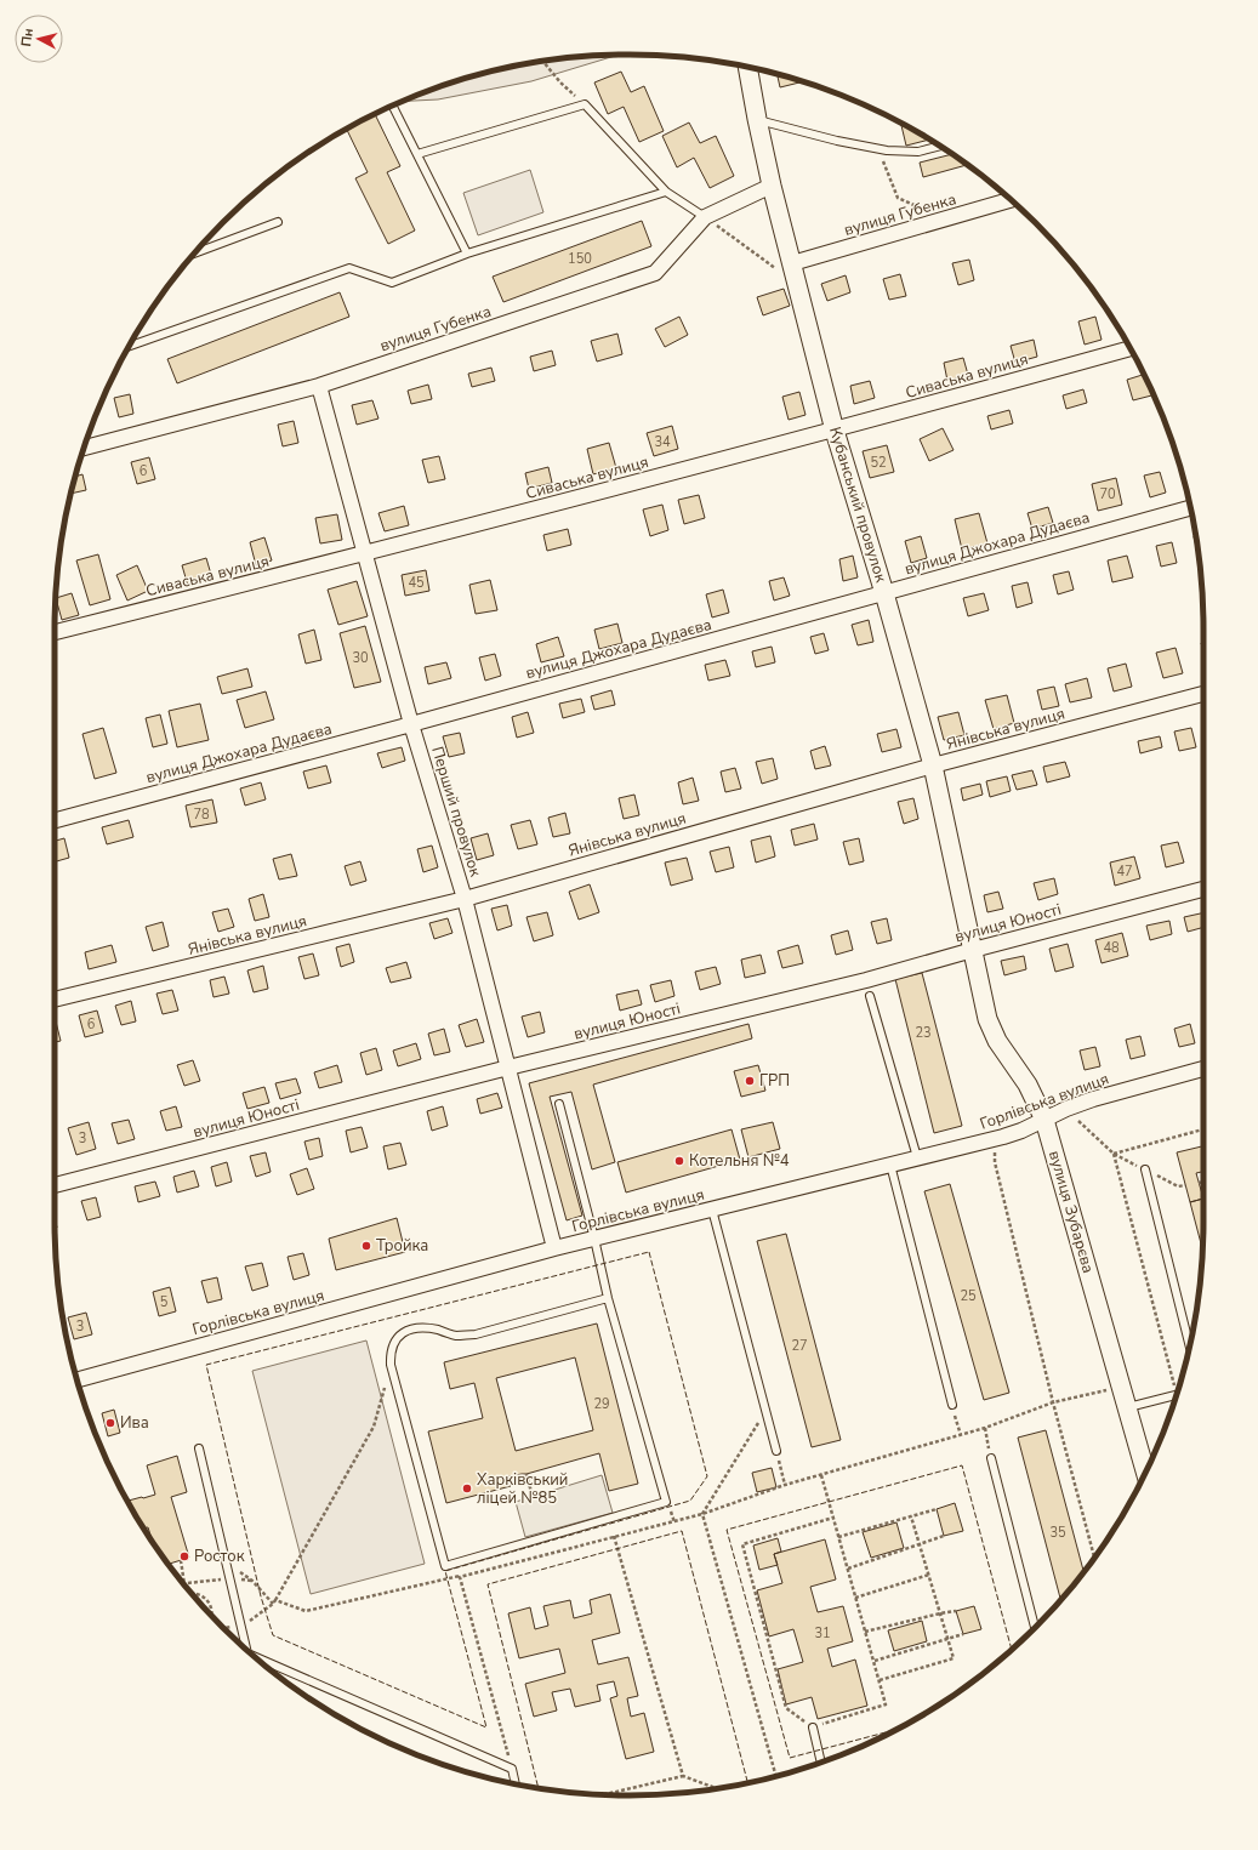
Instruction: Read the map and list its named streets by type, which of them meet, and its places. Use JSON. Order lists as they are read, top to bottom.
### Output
{
  "streets": {
    "street": [
      "вулиця Губенка",
      "Сиваська вулиця",
      "Кубанський провулок",
      "вулиця Джохара Дудаєва",
      "Янівська вулиця",
      "Перший провулок",
      "вулиця Юності",
      "Горлівська вулиця",
      "вулиця Зубарєва"
    ]
  },
  "crossings": [
    ["вулиця Губенка", "Кубанський провулок"],
    ["вулиця Губенка", "Перший провулок"],
    ["Сиваська вулиця", "Кубанський провулок"],
    ["Сиваська вулиця", "Перший провулок"],
    ["Кубанський провулок", "вулиця Джохара Дудаєва"],
    ["Кубанський провулок", "Янівська вулиця"],
    ["Кубанський провулок", "вулиця Юності"],
    ["Кубанський провулок", "вулиця Зубарєва"],
    ["вулиця Джохара Дудаєва", "Перший провулок"],
    ["Янівська вулиця", "Перший провулок"],
    ["Перший провулок", "вулиця Юності"],
    ["Перший провулок", "Горлівська вулиця"],
    ["вулиця Юності", "вулиця Зубарєва"],
    ["Горлівська вулиця", "вулиця Зубарєва"]
  ],
  "places": [
    "ГРП",
    "Котельня №4",
    "Тройка",
    "Ива",
    "Харківський ліцей №85",
    "Росток"
  ],
  "house_numbers": [
    "150",
    "34",
    "52",
    "6",
    "70",
    "45",
    "30",
    "78",
    "47",
    "48",
    "6",
    "23",
    "3",
    "25",
    "5",
    "3",
    "27",
    "29",
    "35",
    "31"
  ],
  "north": "left"
}
